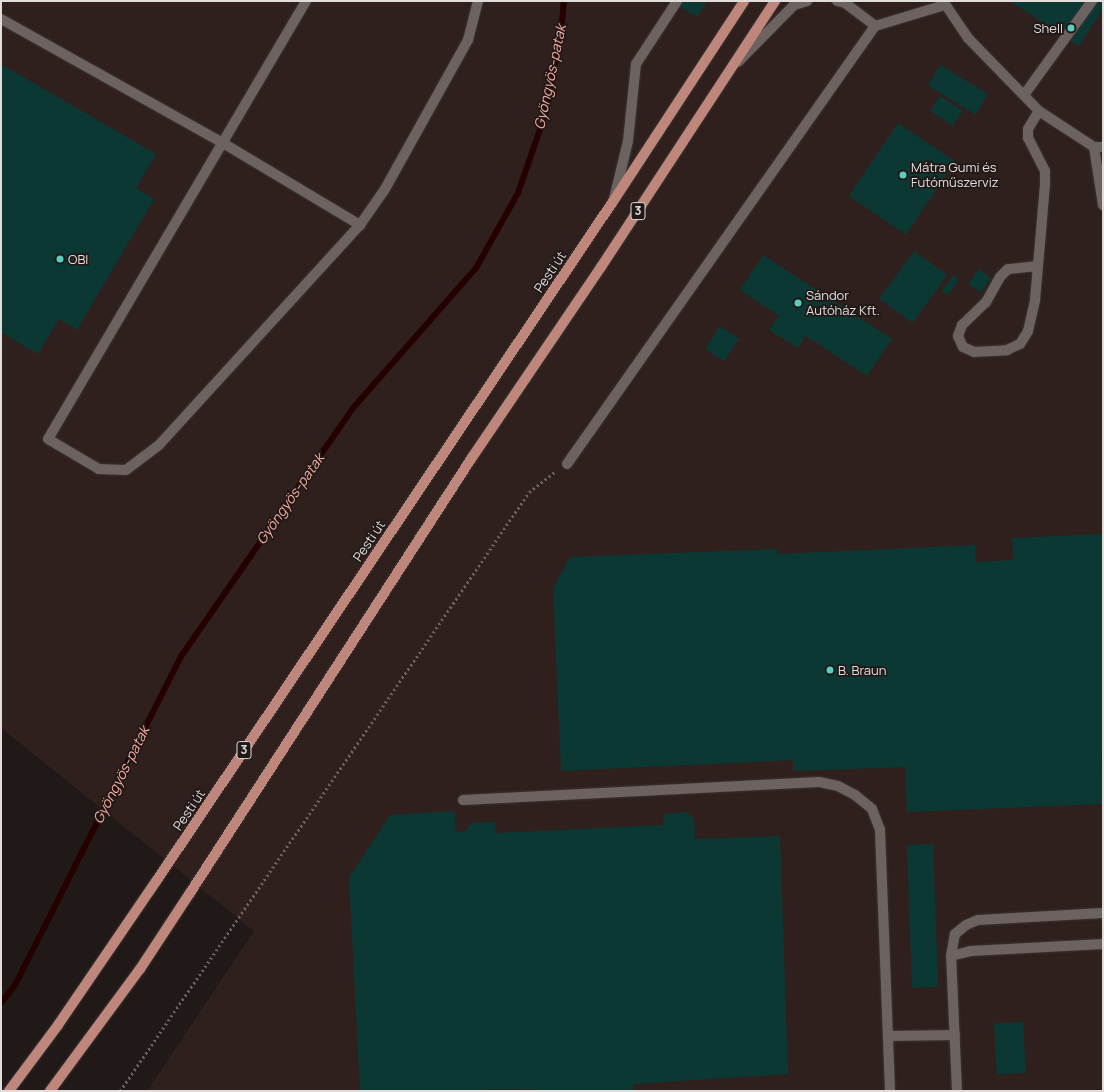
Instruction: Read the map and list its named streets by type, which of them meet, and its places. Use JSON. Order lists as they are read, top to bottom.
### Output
{
  "streets": {
    "main road": ["3", "Pesti út"]
  },
  "water": ["Gyöngyös-patak"],
  "places": [
    "Shell",
    "Mátra Gumi és Futóműszerviz",
    "OBI",
    "Sándor Autóház Kft.",
    "B. Braun"
  ]
}
